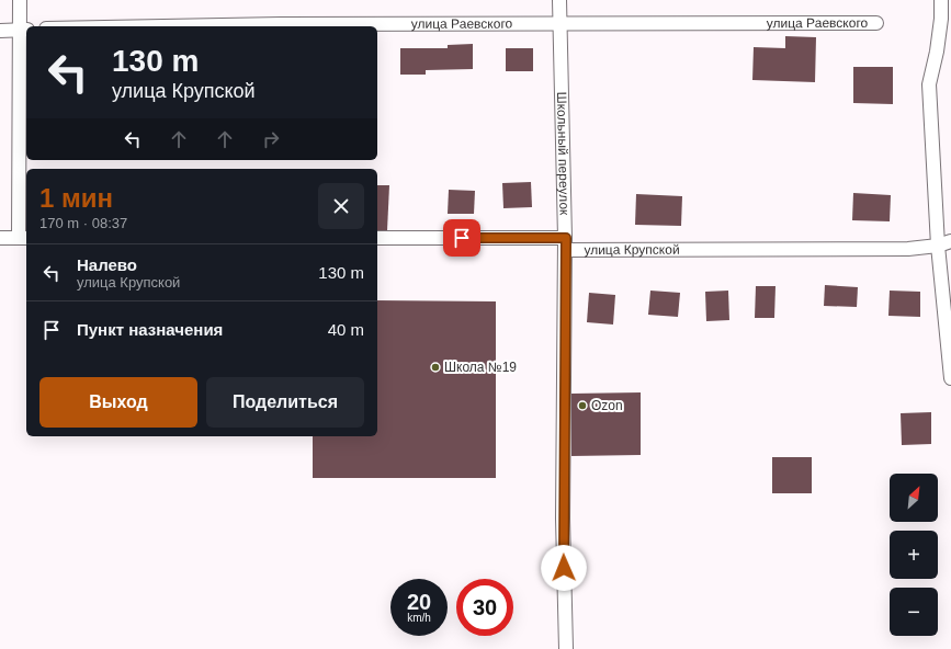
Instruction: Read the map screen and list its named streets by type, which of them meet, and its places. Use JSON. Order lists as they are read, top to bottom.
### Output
{
  "streets": {
    "street": ["улица Раевского", "Школьный переулок", "улица Крупской"]
  },
  "crossings": [
    ["улица Раевского", "Школьный переулок"],
    ["Школьный переулок", "улица Крупской"]
  ],
  "places": ["Школа №19", "Ozon"],
  "north": "top right",
  "page": {
    "turn": ["130 m", "улица Крупской"],
    "heading": ["1 мин", "170 m · 08:37"],
    "list": [
      {
        "name": "Налево",
        "note": "улица Крупской",
        "value": "130 m"
      },
      {
        "name": "Пункт назначения",
        "value": "40 m"
      }
    ],
    "buttons": ["Выход", "Поделиться"],
    "map_buttons": ["+", "−"],
    "speed": "20 km/h",
    "limit": "30"
  }
}
